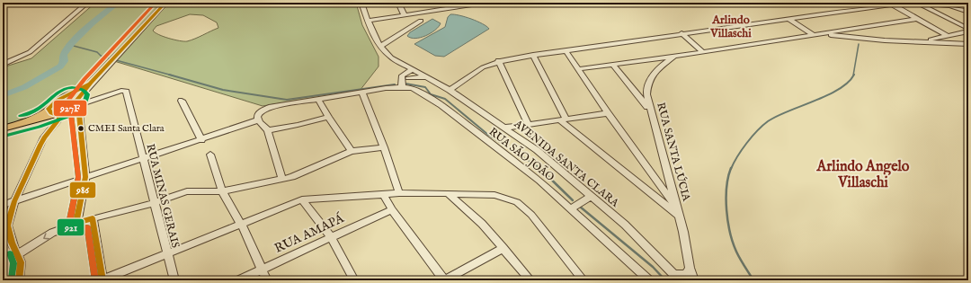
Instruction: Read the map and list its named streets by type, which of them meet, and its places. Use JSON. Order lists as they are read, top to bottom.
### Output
{
  "streets": {
    "street": [
      "RUA SANTA LÚCIA",
      "RUA SÃO JOÃO",
      "AVENIDA SANTA CLARA",
      "RUA MINAS GERAIS",
      "RUA AMAPÁ"
    ]
  },
  "districts": ["Arlindo Villaschi", "Arlindo Angelo Villaschi"],
  "places": ["CMEI Santa Clara"],
  "lines": ["transit line 986", "transit line 927F", "transit line 921"]
}
